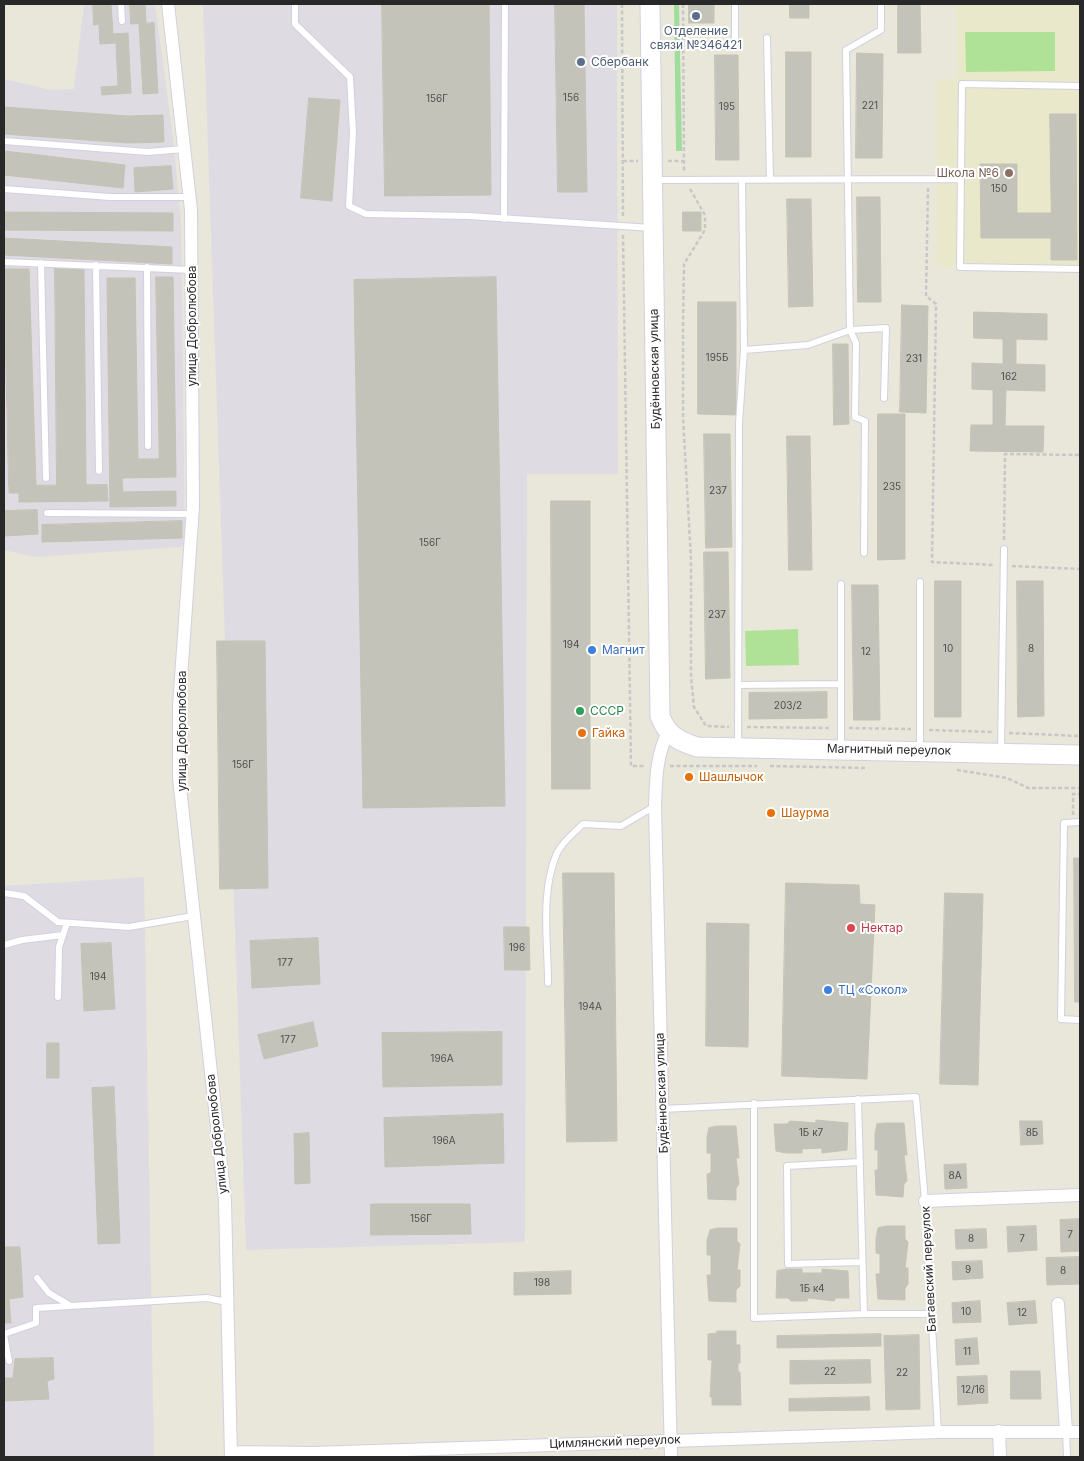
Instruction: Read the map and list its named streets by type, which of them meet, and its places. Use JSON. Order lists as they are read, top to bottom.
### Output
{
  "streets": {
    "main road": ["Будённовская улица", "Магнитный переулок"],
    "street": ["улица Добролюбова", "Багаевский переулок", "Цимлянский переулок"]
  },
  "crossings": [
    ["улица Добролюбова", "Цимлянский переулок"],
    ["Будённовская улица", "Магнитный переулок"],
    ["Будённовская улица", "Цимлянский переулок"],
    ["Багаевский переулок", "Цимлянский переулок"]
  ],
  "places": [
    "Отделение связи №346421",
    "Сбербанк",
    "Школа №6",
    "Магнит",
    "СССР",
    "Гайка",
    "Шашлычок",
    "Шаурма",
    "Нектар",
    "ТЦ «Сокол»"
  ],
  "house_numbers": [
    "156",
    "156Г",
    "221",
    "195",
    "150",
    "195Б",
    "231",
    "162",
    "235",
    "237",
    "156Г",
    "237",
    "194",
    "10",
    "8",
    "12",
    "203/2",
    "156Г",
    "196",
    "177",
    "194",
    "194А",
    "177",
    "196А",
    "1Б к7",
    "8Б",
    "196А",
    "8А",
    "156Г",
    "7",
    "8",
    "7",
    "9",
    "8",
    "198",
    "1Б к4",
    "10",
    "12",
    "11",
    "22",
    "22",
    "12/16"
  ]
}
